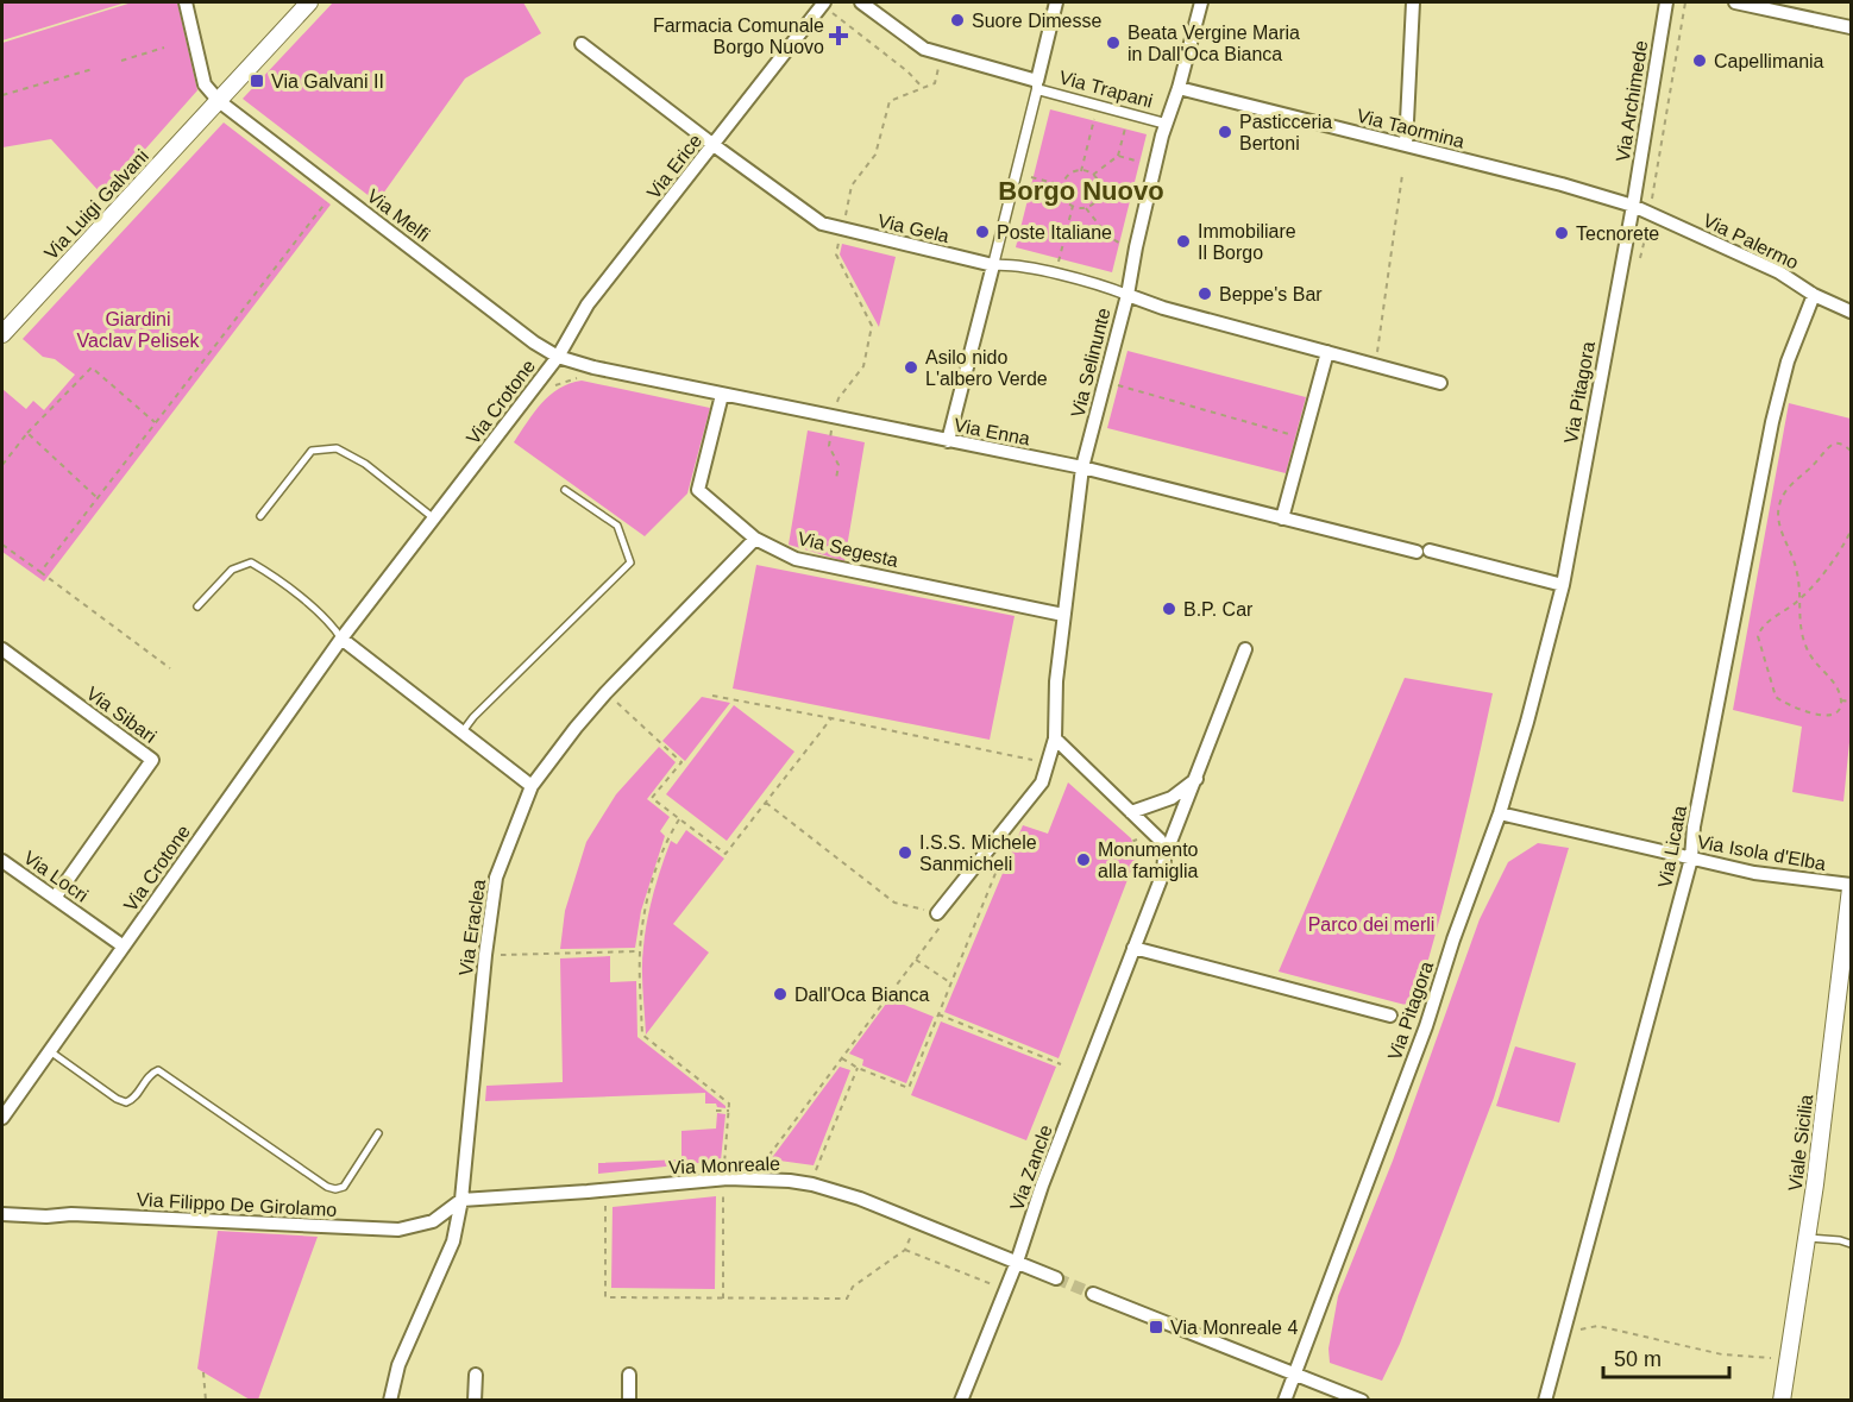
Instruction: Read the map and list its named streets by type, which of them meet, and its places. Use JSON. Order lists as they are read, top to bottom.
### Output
{
  "streets": {
    "street": [
      "Via Trapani",
      "Via Archimede",
      "Via Taormina",
      "Via Erice",
      "Via Luigi Galvani",
      "Via Melfi",
      "Via Gela",
      "Via Palermo",
      "Via Selinunte",
      "Via Pitagora",
      "Via Crotone",
      "Via Enna",
      "Via Segesta",
      "Via Sibari",
      "Via Licata",
      "Via Isola d'Elba",
      "Via Locri",
      "Via Eraclea",
      "Viale Sicilia",
      "Via Monreale",
      "Via Zancle",
      "Via Filippo De Girolamo"
    ]
  },
  "crossings": [
    ["Via Trapani", "Via Gela"],
    ["Via Trapani", "Via Selinunte"],
    ["Via Trapani", "Via Enna"],
    ["Via Archimede", "Via Taormina"],
    ["Via Archimede", "Via Palermo"],
    ["Via Archimede", "Via Pitagora"],
    ["Via Taormina", "Via Palermo"],
    ["Via Taormina", "Via Selinunte"],
    ["Via Taormina", "Via Pitagora"],
    ["Via Erice", "Via Melfi"],
    ["Via Erice", "Via Gela"],
    ["Via Erice", "Via Crotone"],
    ["Via Erice", "Via Enna"],
    ["Via Luigi Galvani", "Via Melfi"],
    ["Via Melfi", "Via Crotone"],
    ["Via Melfi", "Via Enna"],
    ["Via Gela", "Via Selinunte"],
    ["Via Palermo", "Via Pitagora"],
    ["Via Palermo", "Via Licata"],
    ["Via Selinunte", "Via Enna"],
    ["Via Selinunte", "Via Segesta"],
    ["Via Pitagora", "Via Enna"],
    ["Via Pitagora", "Via Isola d'Elba"],
    ["Via Crotone", "Via Enna"],
    ["Via Crotone", "Via Locri"],
    ["Via Enna", "Via Segesta"],
    ["Via Segesta", "Via Eraclea"],
    ["Via Sibari", "Via Locri"],
    ["Via Licata", "Via Isola d'Elba"],
    ["Via Isola d'Elba", "Viale Sicilia"],
    ["Via Eraclea", "Via Monreale"],
    ["Via Eraclea", "Via Filippo De Girolamo"],
    ["Via Monreale", "Via Zancle"],
    ["Via Monreale", "Via Filippo De Girolamo"]
  ],
  "districts": ["Borgo Nuovo"],
  "parks": ["Giardini Vaclav Pelisek", "Parco dei merli"],
  "places": {
    "other": [
      "Suore Dimesse",
      "Beata Vergine Maria in Dall'Oca Bianca",
      "Capellimania",
      "Pasticceria Bertoni",
      "Poste Italiane",
      "Tecnorete",
      "Immobiliare Il Borgo",
      "Beppe's Bar",
      "Asilo nido L'albero Verde",
      "B.P. Car",
      "I.S.S. Michele Sanmicheli",
      "Monumento alla famiglia",
      "Dall'Oca Bianca"
    ],
    "health": ["Farmacia Comunale Borgo Nuovo"],
    "transit": ["Via Galvani II", "Via Monreale 4"]
  },
  "scale_bar": "50 m"
}
